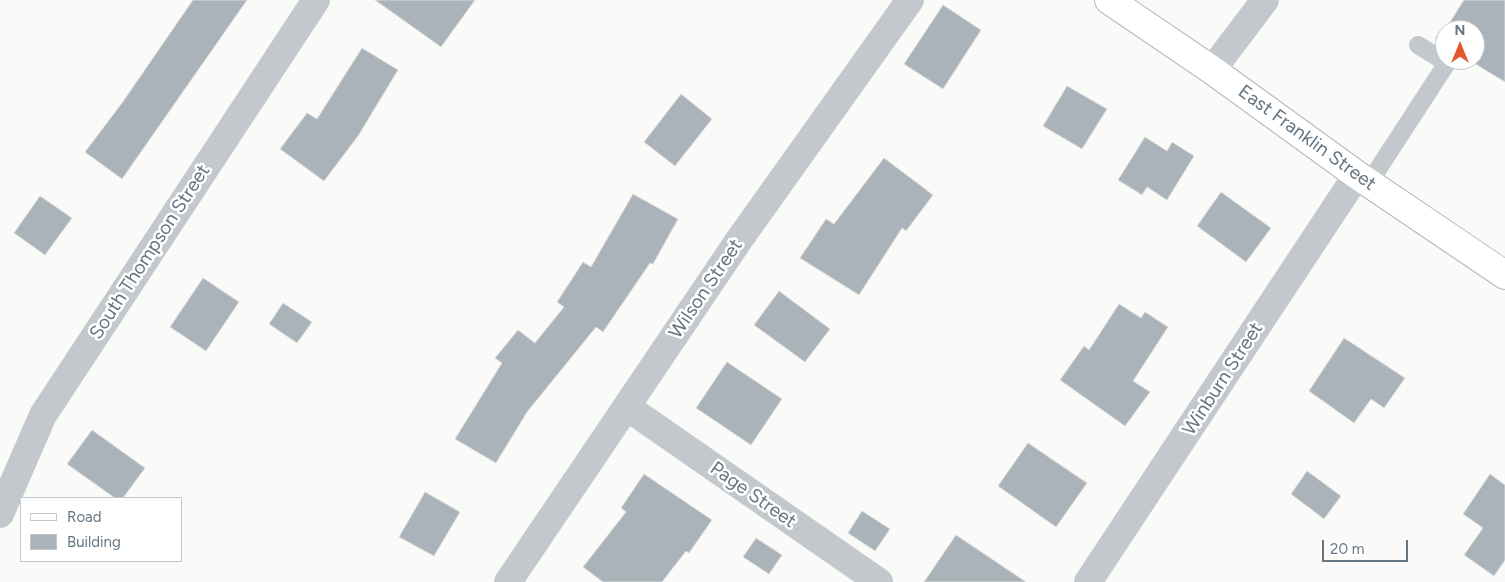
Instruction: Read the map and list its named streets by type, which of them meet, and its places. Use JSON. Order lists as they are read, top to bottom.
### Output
{
  "streets": {
    "main road": ["East Franklin Street"],
    "street": [
      "South Thompson Street",
      "Wilson Street",
      "Winburn Street",
      "Page Street"
    ]
  },
  "crossings": [
    ["East Franklin Street", "Winburn Street"],
    ["Wilson Street", "Page Street"]
  ],
  "legend": ["Road", "Building"],
  "scale_bar": "20 m",
  "north": "top"
}
